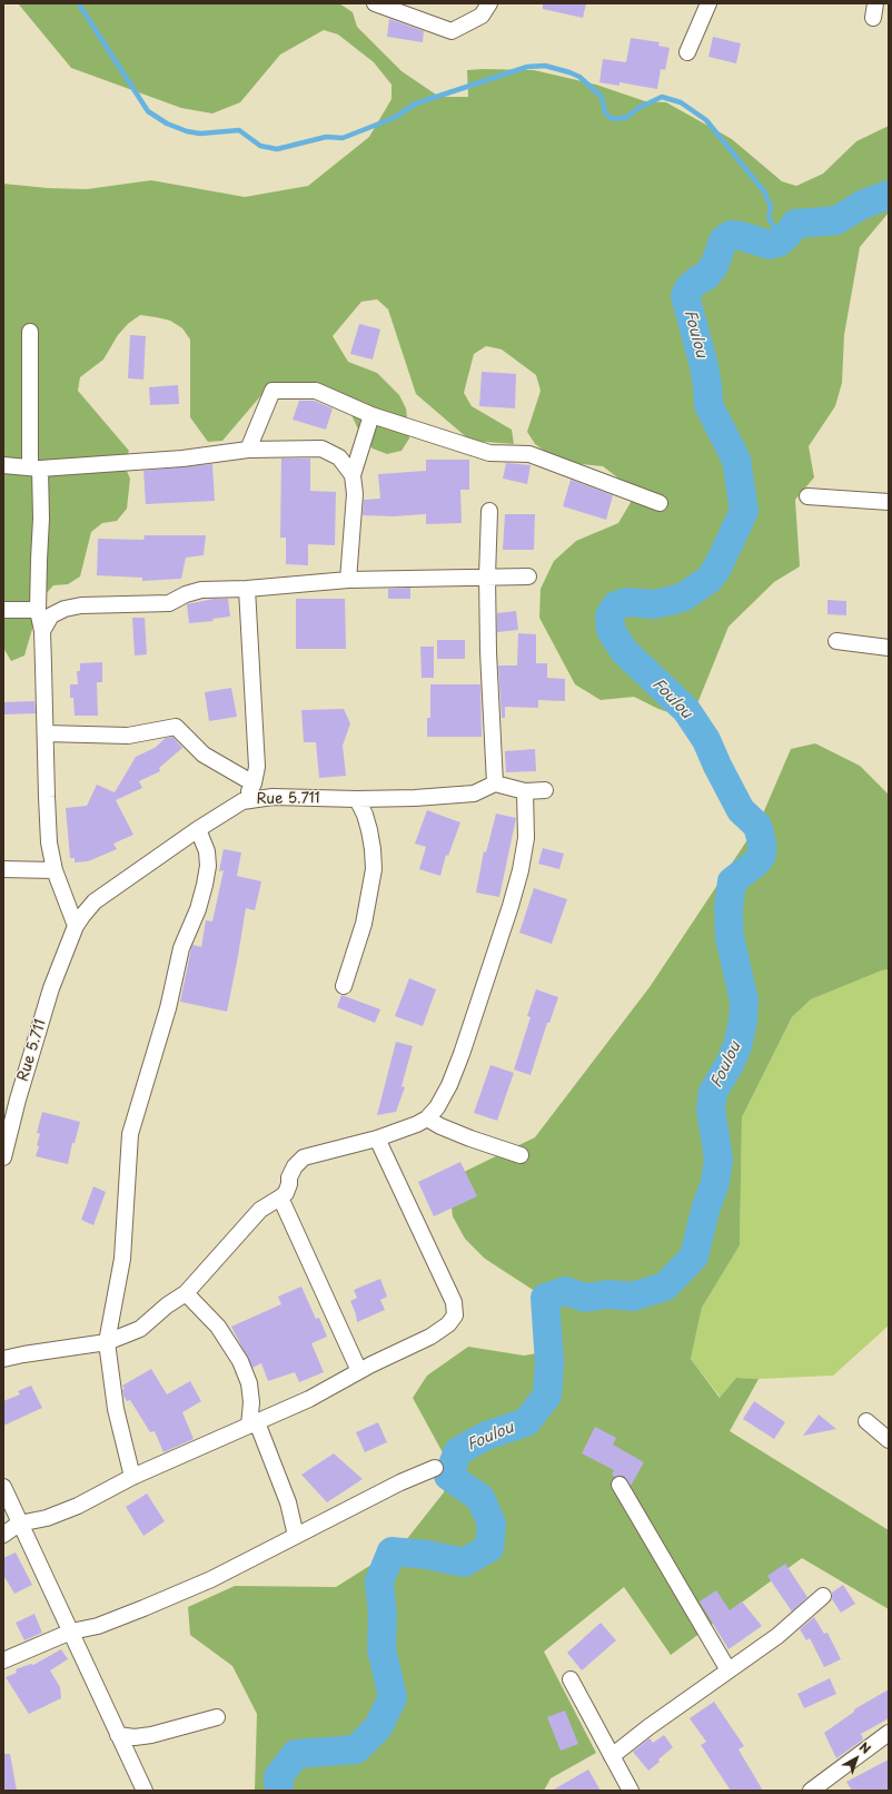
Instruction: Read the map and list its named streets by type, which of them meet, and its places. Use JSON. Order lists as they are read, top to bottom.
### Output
{
  "streets": {
    "street": ["Rue 5.711"]
  },
  "water": ["Foulou"],
  "north": "top right"
}
